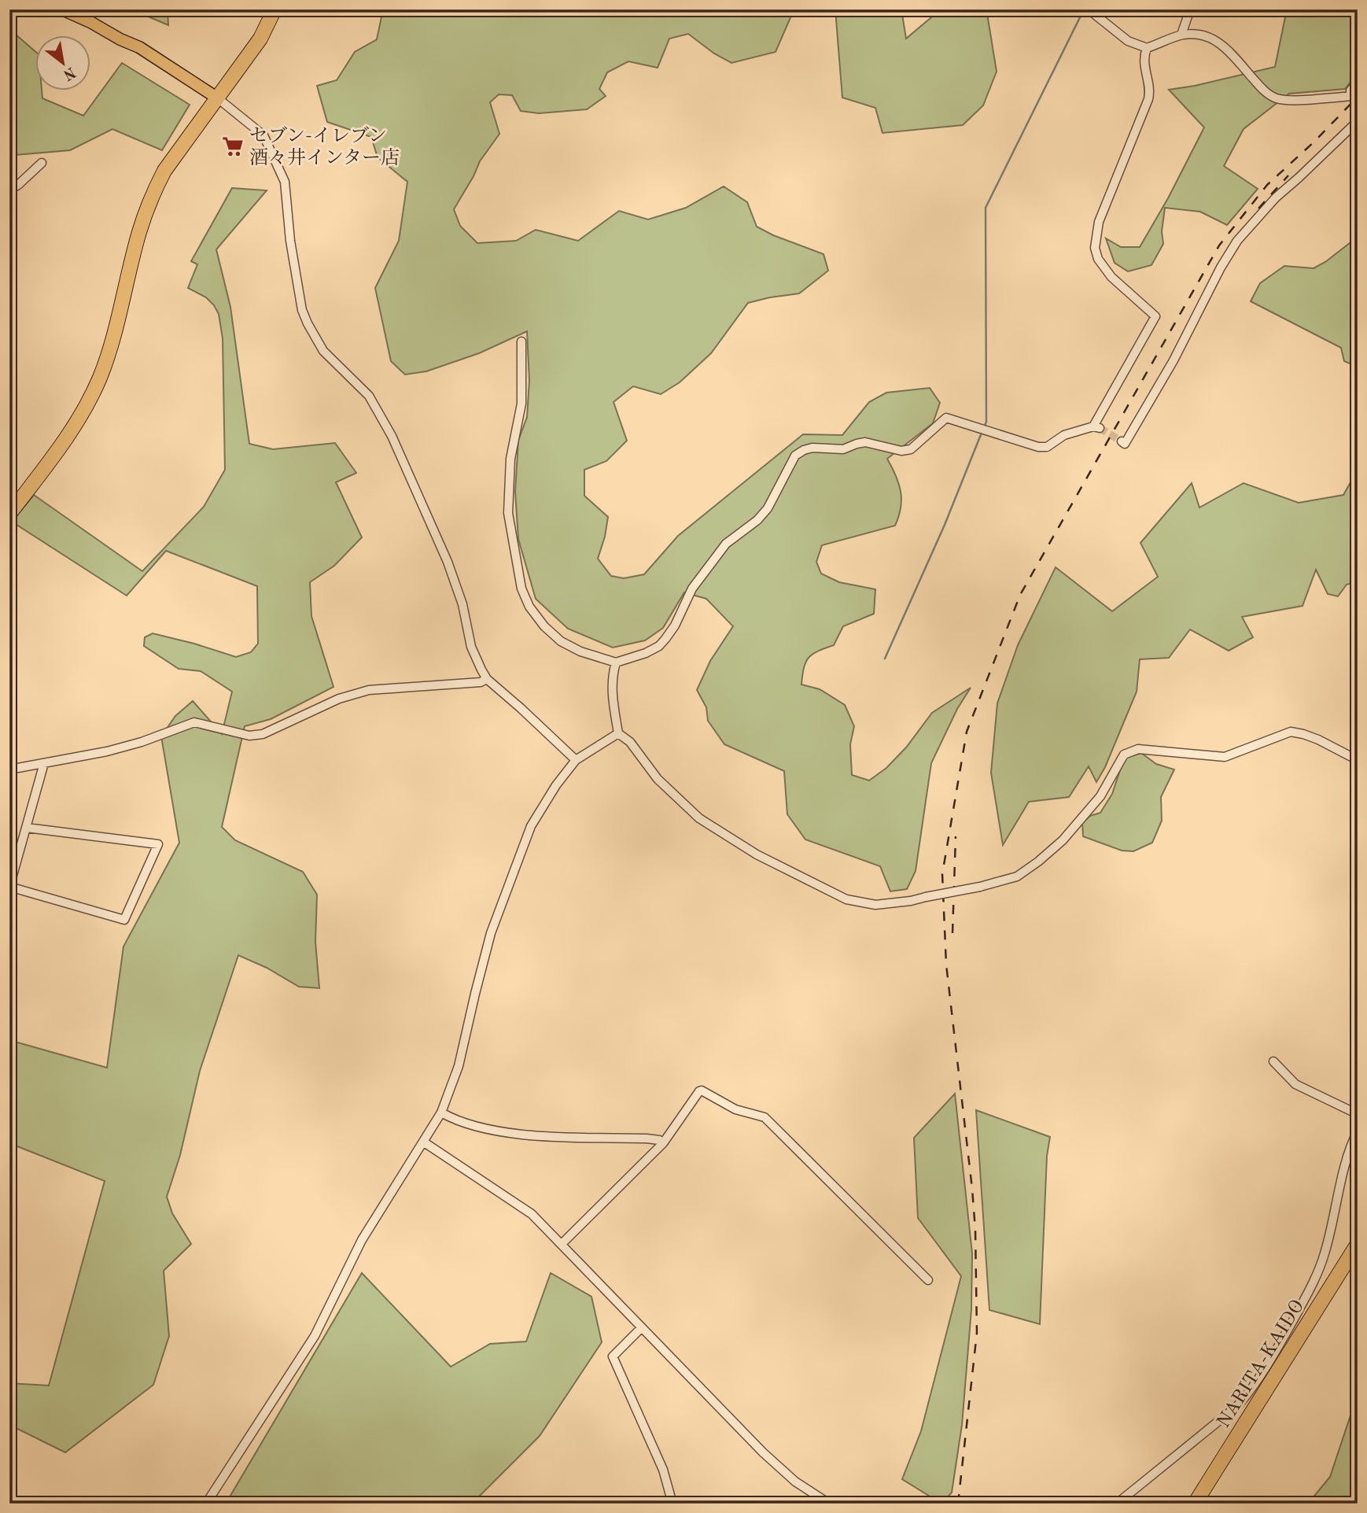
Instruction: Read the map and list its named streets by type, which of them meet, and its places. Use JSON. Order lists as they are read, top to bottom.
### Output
{
  "streets": {
    "highway": ["NARITA-KAIDO"]
  },
  "places": {
    "supermarket": ["セブン-イレブン 酒々井インター店"]
  },
  "north": "bottom right"
}
